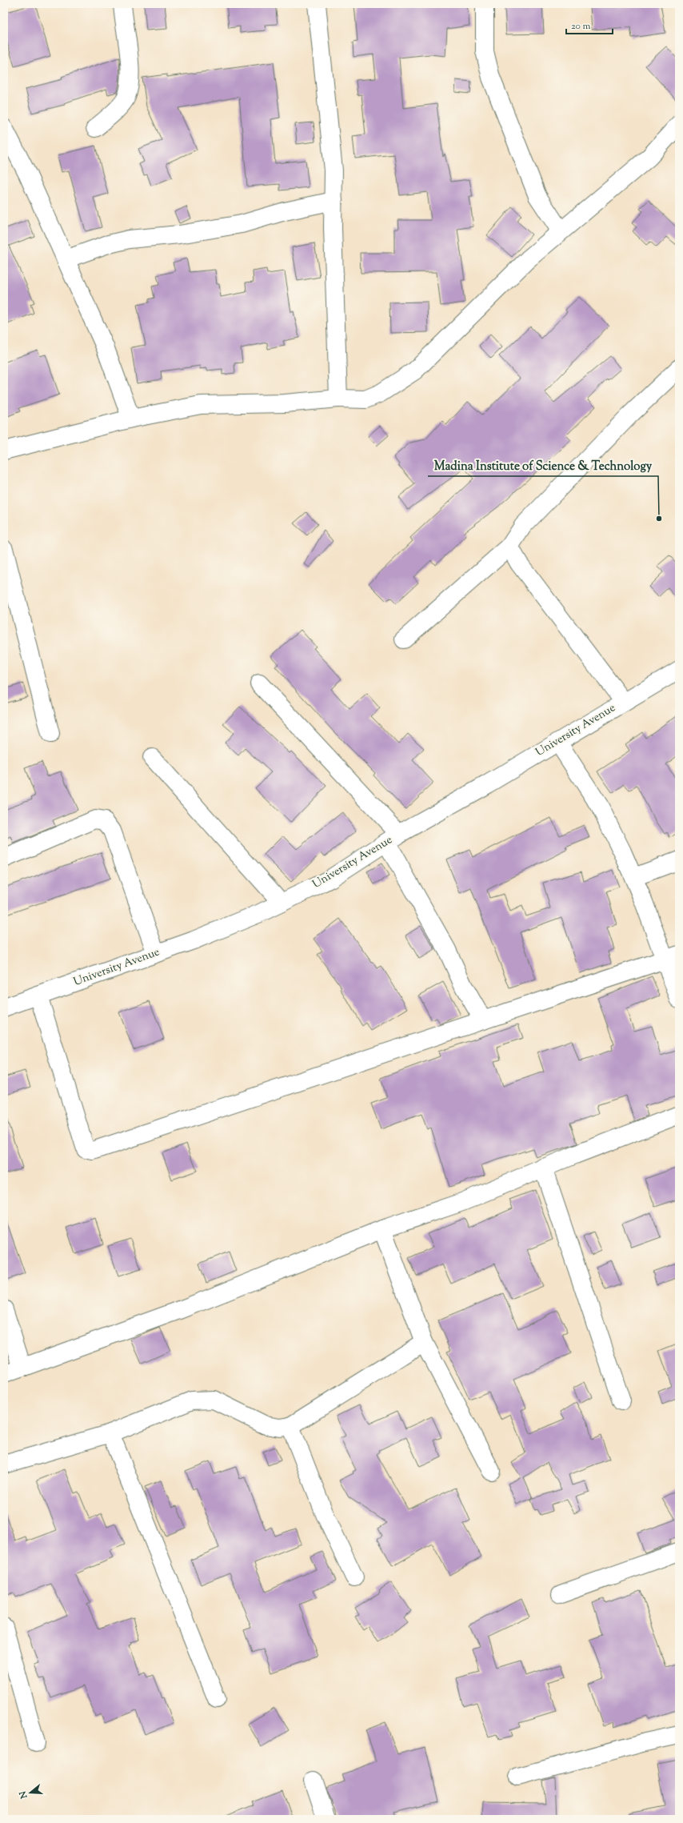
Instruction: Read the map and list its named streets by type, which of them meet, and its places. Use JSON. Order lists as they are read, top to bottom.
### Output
{
  "streets": {
    "street": ["University Avenue"]
  },
  "places": ["Madina Institute of Science & Technology"],
  "scale_bar": "20 m",
  "north": "left"
}
